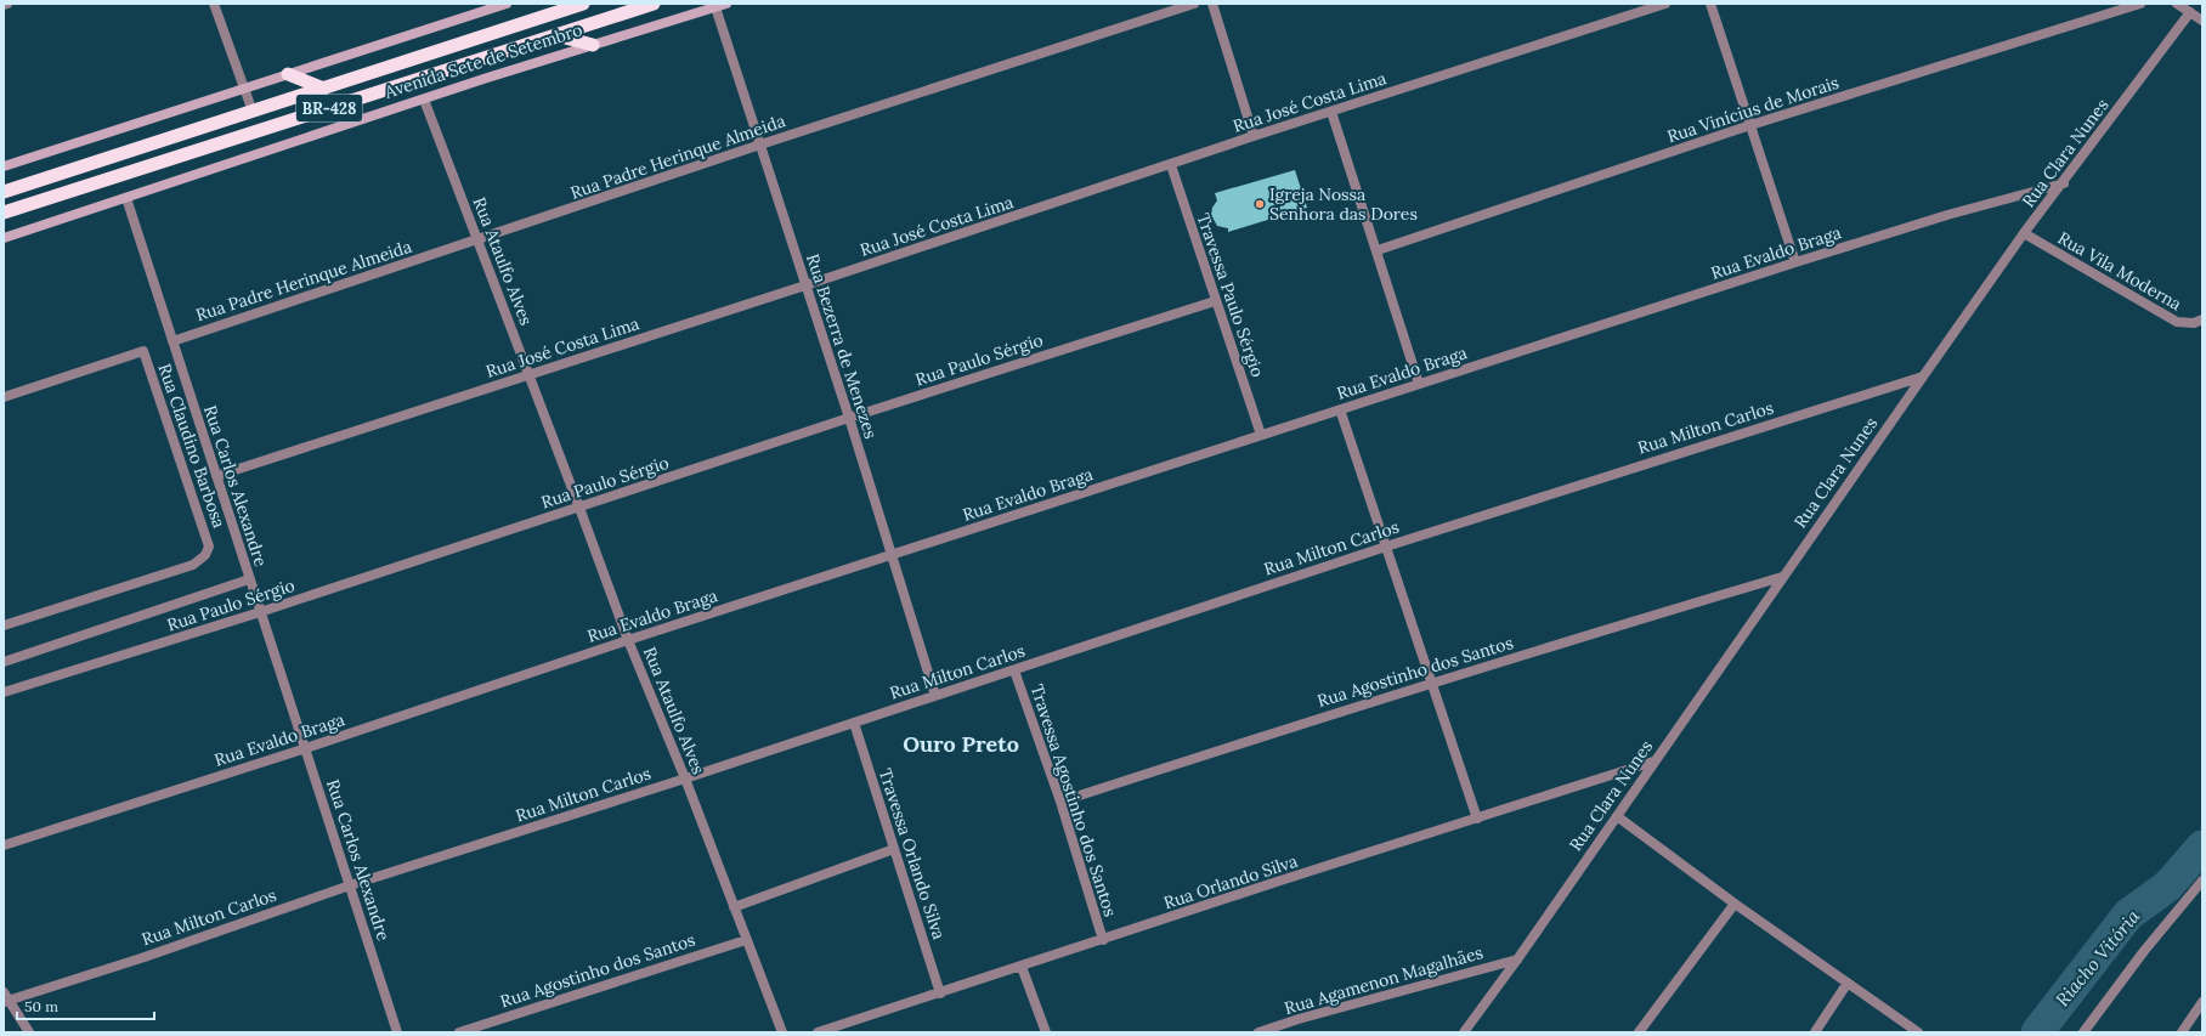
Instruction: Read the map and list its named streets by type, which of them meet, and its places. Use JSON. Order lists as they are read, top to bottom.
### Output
{
  "streets": {
    "highway": ["Avenida Sete de Setembro", "BR-428"],
    "street": [
      "Rua José Costa Lima",
      "Rua Vinícius de Morais",
      "Rua Clara Nunes",
      "Rua Padre Herinque Almeida",
      "Rua Evaldo Braga",
      "Rua Ataulfo Alves",
      "Rua Vila Moderna",
      "Travessa Paulo Sérgio",
      "Rua Bezerra de Menezes",
      "Rua Paulo Sérgio",
      "Rua Milton Carlos",
      "Rua Claudino Barbosa",
      "Rua Carlos Alexandre",
      "Rua Agostinho dos Santos",
      "Travessa Agostinho dos Santos",
      "Travessa Orlando Silva",
      "Rua Orlando Silva",
      "Rua Agamenon Magalhães"
    ]
  },
  "crossings": [
    ["Avenida Sete de Setembro", "Rua Ataulfo Alves"],
    ["Avenida Sete de Setembro", "Rua Bezerra de Menezes"],
    ["Avenida Sete de Setembro", "Rua Carlos Alexandre"],
    ["Rua José Costa Lima", "Rua Ataulfo Alves"],
    ["Rua José Costa Lima", "Travessa Paulo Sérgio"],
    ["Rua José Costa Lima", "Rua Bezerra de Menezes"],
    ["Rua José Costa Lima", "Rua Carlos Alexandre"],
    ["Rua Clara Nunes", "Rua Evaldo Braga"],
    ["Rua Clara Nunes", "Rua Vila Moderna"],
    ["Rua Clara Nunes", "Rua Milton Carlos"],
    ["Rua Clara Nunes", "Rua Agostinho dos Santos"],
    ["Rua Clara Nunes", "Rua Orlando Silva"],
    ["Rua Clara Nunes", "Rua Agamenon Magalhães"],
    ["Rua Padre Herinque Almeida", "Rua Ataulfo Alves"],
    ["Rua Padre Herinque Almeida", "Rua Bezerra de Menezes"],
    ["Rua Padre Herinque Almeida", "Rua Carlos Alexandre"],
    ["Rua Evaldo Braga", "Rua Ataulfo Alves"],
    ["Rua Evaldo Braga", "Travessa Paulo Sérgio"],
    ["Rua Evaldo Braga", "Rua Bezerra de Menezes"],
    ["Rua Evaldo Braga", "Rua Carlos Alexandre"],
    ["Rua Ataulfo Alves", "Rua Paulo Sérgio"],
    ["Rua Ataulfo Alves", "Rua Milton Carlos"],
    ["Rua Ataulfo Alves", "Rua Agostinho dos Santos"],
    ["Travessa Paulo Sérgio", "Rua Paulo Sérgio"],
    ["Rua Bezerra de Menezes", "Rua Paulo Sérgio"],
    ["Rua Bezerra de Menezes", "Rua Milton Carlos"],
    ["Rua Paulo Sérgio", "Rua Carlos Alexandre"],
    ["Rua Milton Carlos", "Rua Carlos Alexandre"],
    ["Rua Milton Carlos", "Travessa Agostinho dos Santos"],
    ["Rua Milton Carlos", "Travessa Orlando Silva"],
    ["Rua Agostinho dos Santos", "Travessa Agostinho dos Santos"],
    ["Travessa Agostinho dos Santos", "Rua Orlando Silva"],
    ["Travessa Orlando Silva", "Rua Orlando Silva"]
  ],
  "districts": ["Ouro Preto"],
  "water": ["Riacho Vitória"],
  "places": ["Igreja Nossa Senhora das Dores"],
  "scale_bar": "50 m"
}
